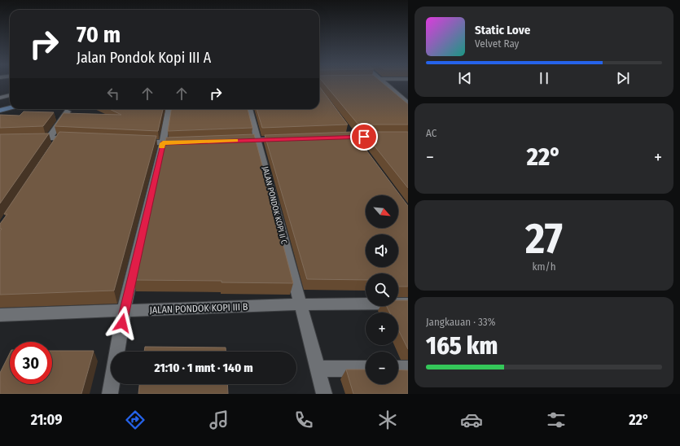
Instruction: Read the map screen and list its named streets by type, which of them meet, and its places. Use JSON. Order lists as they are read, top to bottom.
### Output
{
  "streets": {
    "street": ["JALAN PONDOK KOPI II C", "JALAN PONDOK KOPI III B"]
  },
  "crossings": [
    ["JALAN PONDOK KOPI II C", "JALAN PONDOK KOPI III B"]
  ],
  "north": "bottom right",
  "page": {
    "turn": ["70 m", "Jalan Pondok Kopi III A"],
    "song": ["Static Love", "Velvet Ray"],
    "tile": [
      "AC",
      ["27", "km/h"],
      ["Jangkauan · 33%", "165 km"]
    ],
    "heat": ["−", "22°", "+"],
    "map_buttons": ["+", "−"],
    "limit": "30",
    "trip": "21:10 · 1 mnt · 140 m",
    "tabs": ["21:09", "22°"]
  }
}
